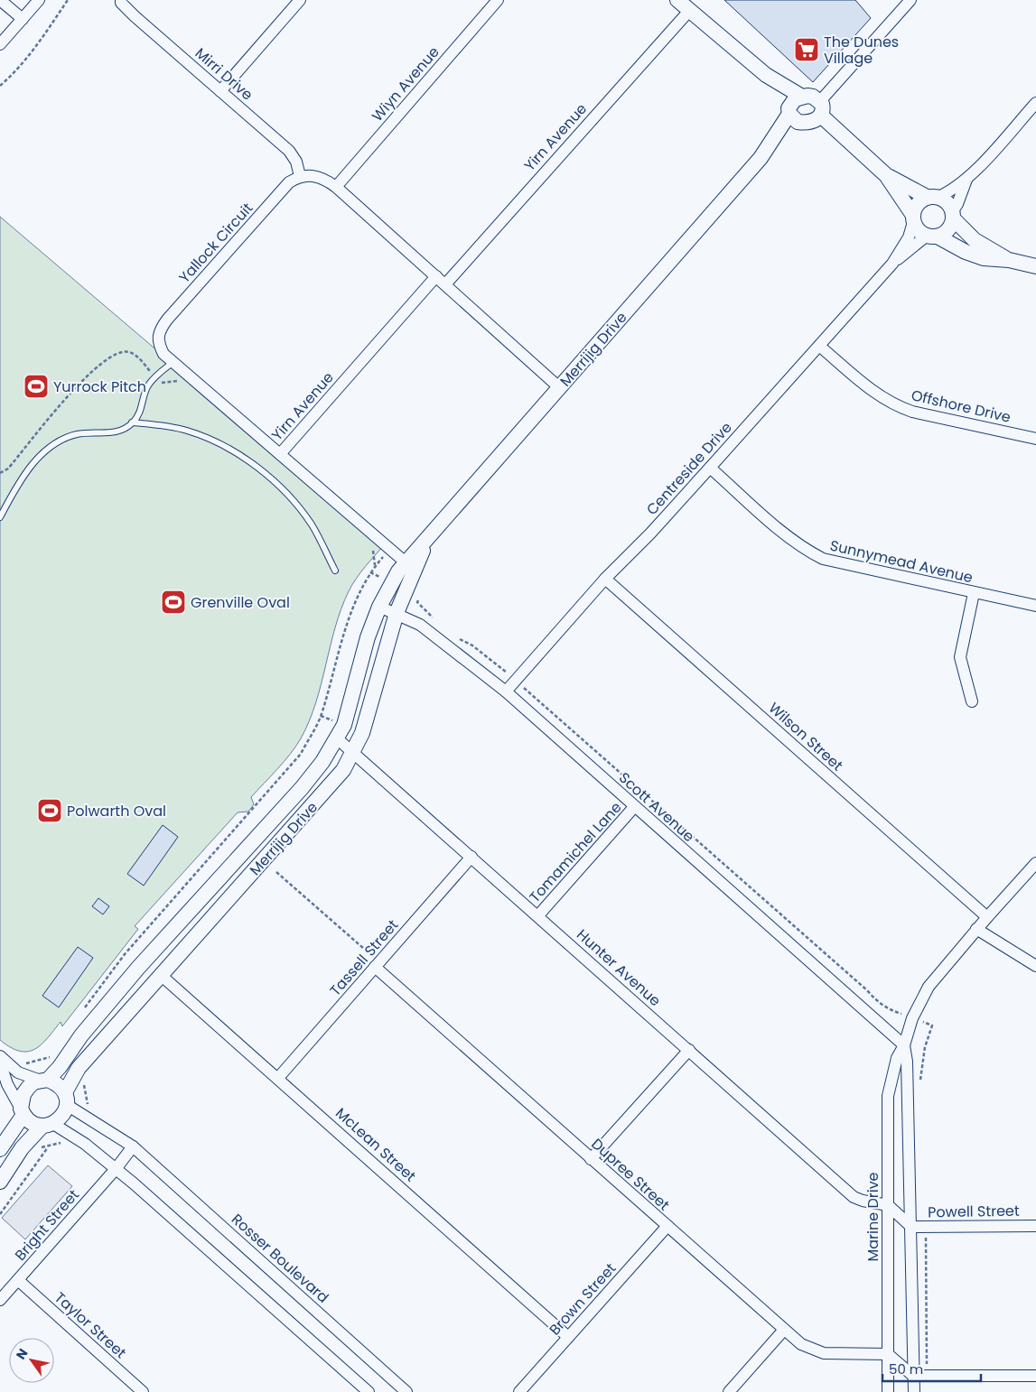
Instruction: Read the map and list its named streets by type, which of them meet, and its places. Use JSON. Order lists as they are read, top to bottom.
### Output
{
  "streets": {
    "street": [
      "Mirri Drive",
      "Wiyn Avenue",
      "Yirn Avenue",
      "Yallock Circuit",
      "Merrijig Drive",
      "Offshore Drive",
      "Centreside Drive",
      "Sunnymead Avenue",
      "Wilson Street",
      "Scott Avenue",
      "Tomamichel Lane",
      "Tassell Street",
      "Hunter Avenue",
      "McLean Street",
      "Dupree Street",
      "Powell Street",
      "Marine Drive",
      "Bright Street",
      "Rosser Boulevard",
      "Brown Street",
      "Taylor Street"
    ]
  },
  "crossings": [
    ["Mirri Drive", "Yallock Circuit"],
    ["Yirn Avenue", "Yallock Circuit"],
    ["Yallock Circuit", "Merrijig Drive"],
    ["Merrijig Drive", "Scott Avenue"],
    ["Merrijig Drive", "Hunter Avenue"],
    ["Merrijig Drive", "McLean Street"],
    ["Merrijig Drive", "Rosser Boulevard"],
    ["Offshore Drive", "Centreside Drive"],
    ["Centreside Drive", "Sunnymead Avenue"],
    ["Centreside Drive", "Wilson Street"],
    ["Centreside Drive", "Scott Avenue"],
    ["Wilson Street", "Marine Drive"],
    ["Scott Avenue", "Tomamichel Lane"],
    ["Scott Avenue", "Marine Drive"],
    ["Tomamichel Lane", "Hunter Avenue"],
    ["Tassell Street", "Hunter Avenue"],
    ["Tassell Street", "McLean Street"],
    ["Tassell Street", "Dupree Street"],
    ["Hunter Avenue", "Marine Drive"],
    ["McLean Street", "Brown Street"],
    ["Dupree Street", "Marine Drive"],
    ["Dupree Street", "Brown Street"],
    ["Powell Street", "Marine Drive"],
    ["Bright Street", "Taylor Street"]
  ],
  "places": {
    "supermarket": ["The Dunes Village"],
    "sports": ["Yurrock Pitch", "Grenville Oval", "Polwarth Oval"]
  },
  "scale_bar": "50 m",
  "north": "top left"
}
